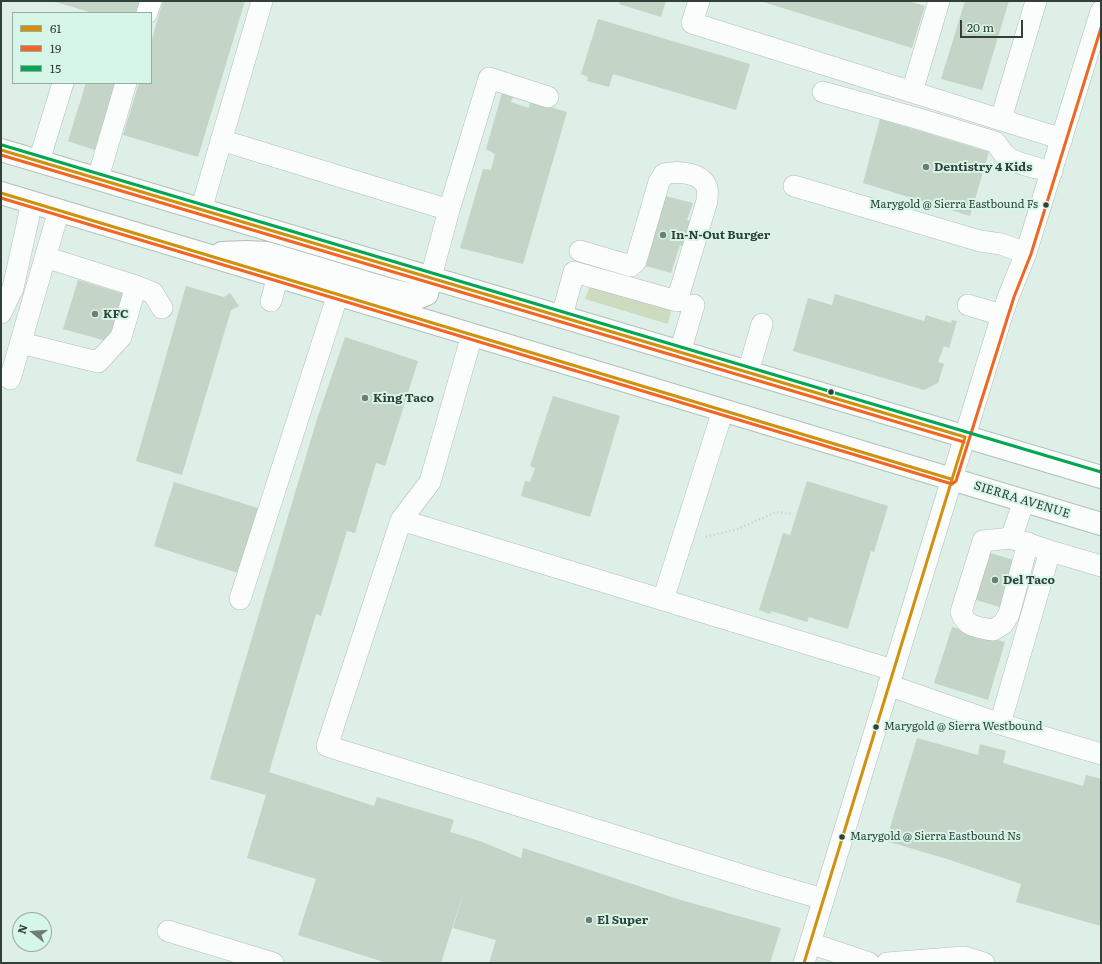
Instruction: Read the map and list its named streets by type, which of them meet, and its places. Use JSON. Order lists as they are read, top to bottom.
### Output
{
  "streets": {
    "main road": ["SIERRA AVENUE"]
  },
  "places": [
    "Dentistry 4 Kids",
    "Marygold @ Sierra Eastbound Fs",
    "In-N-Out Burger",
    "KFC",
    "King Taco",
    "Del Taco",
    "Marygold @ Sierra Westbound",
    "Marygold @ Sierra Eastbound Ns",
    "El Super"
  ],
  "lines": ["transit line 19", "transit line 15", "transit line 61"],
  "legend": ["61", "19", "15"],
  "scale_bar": "20 m",
  "north": "left"
}
